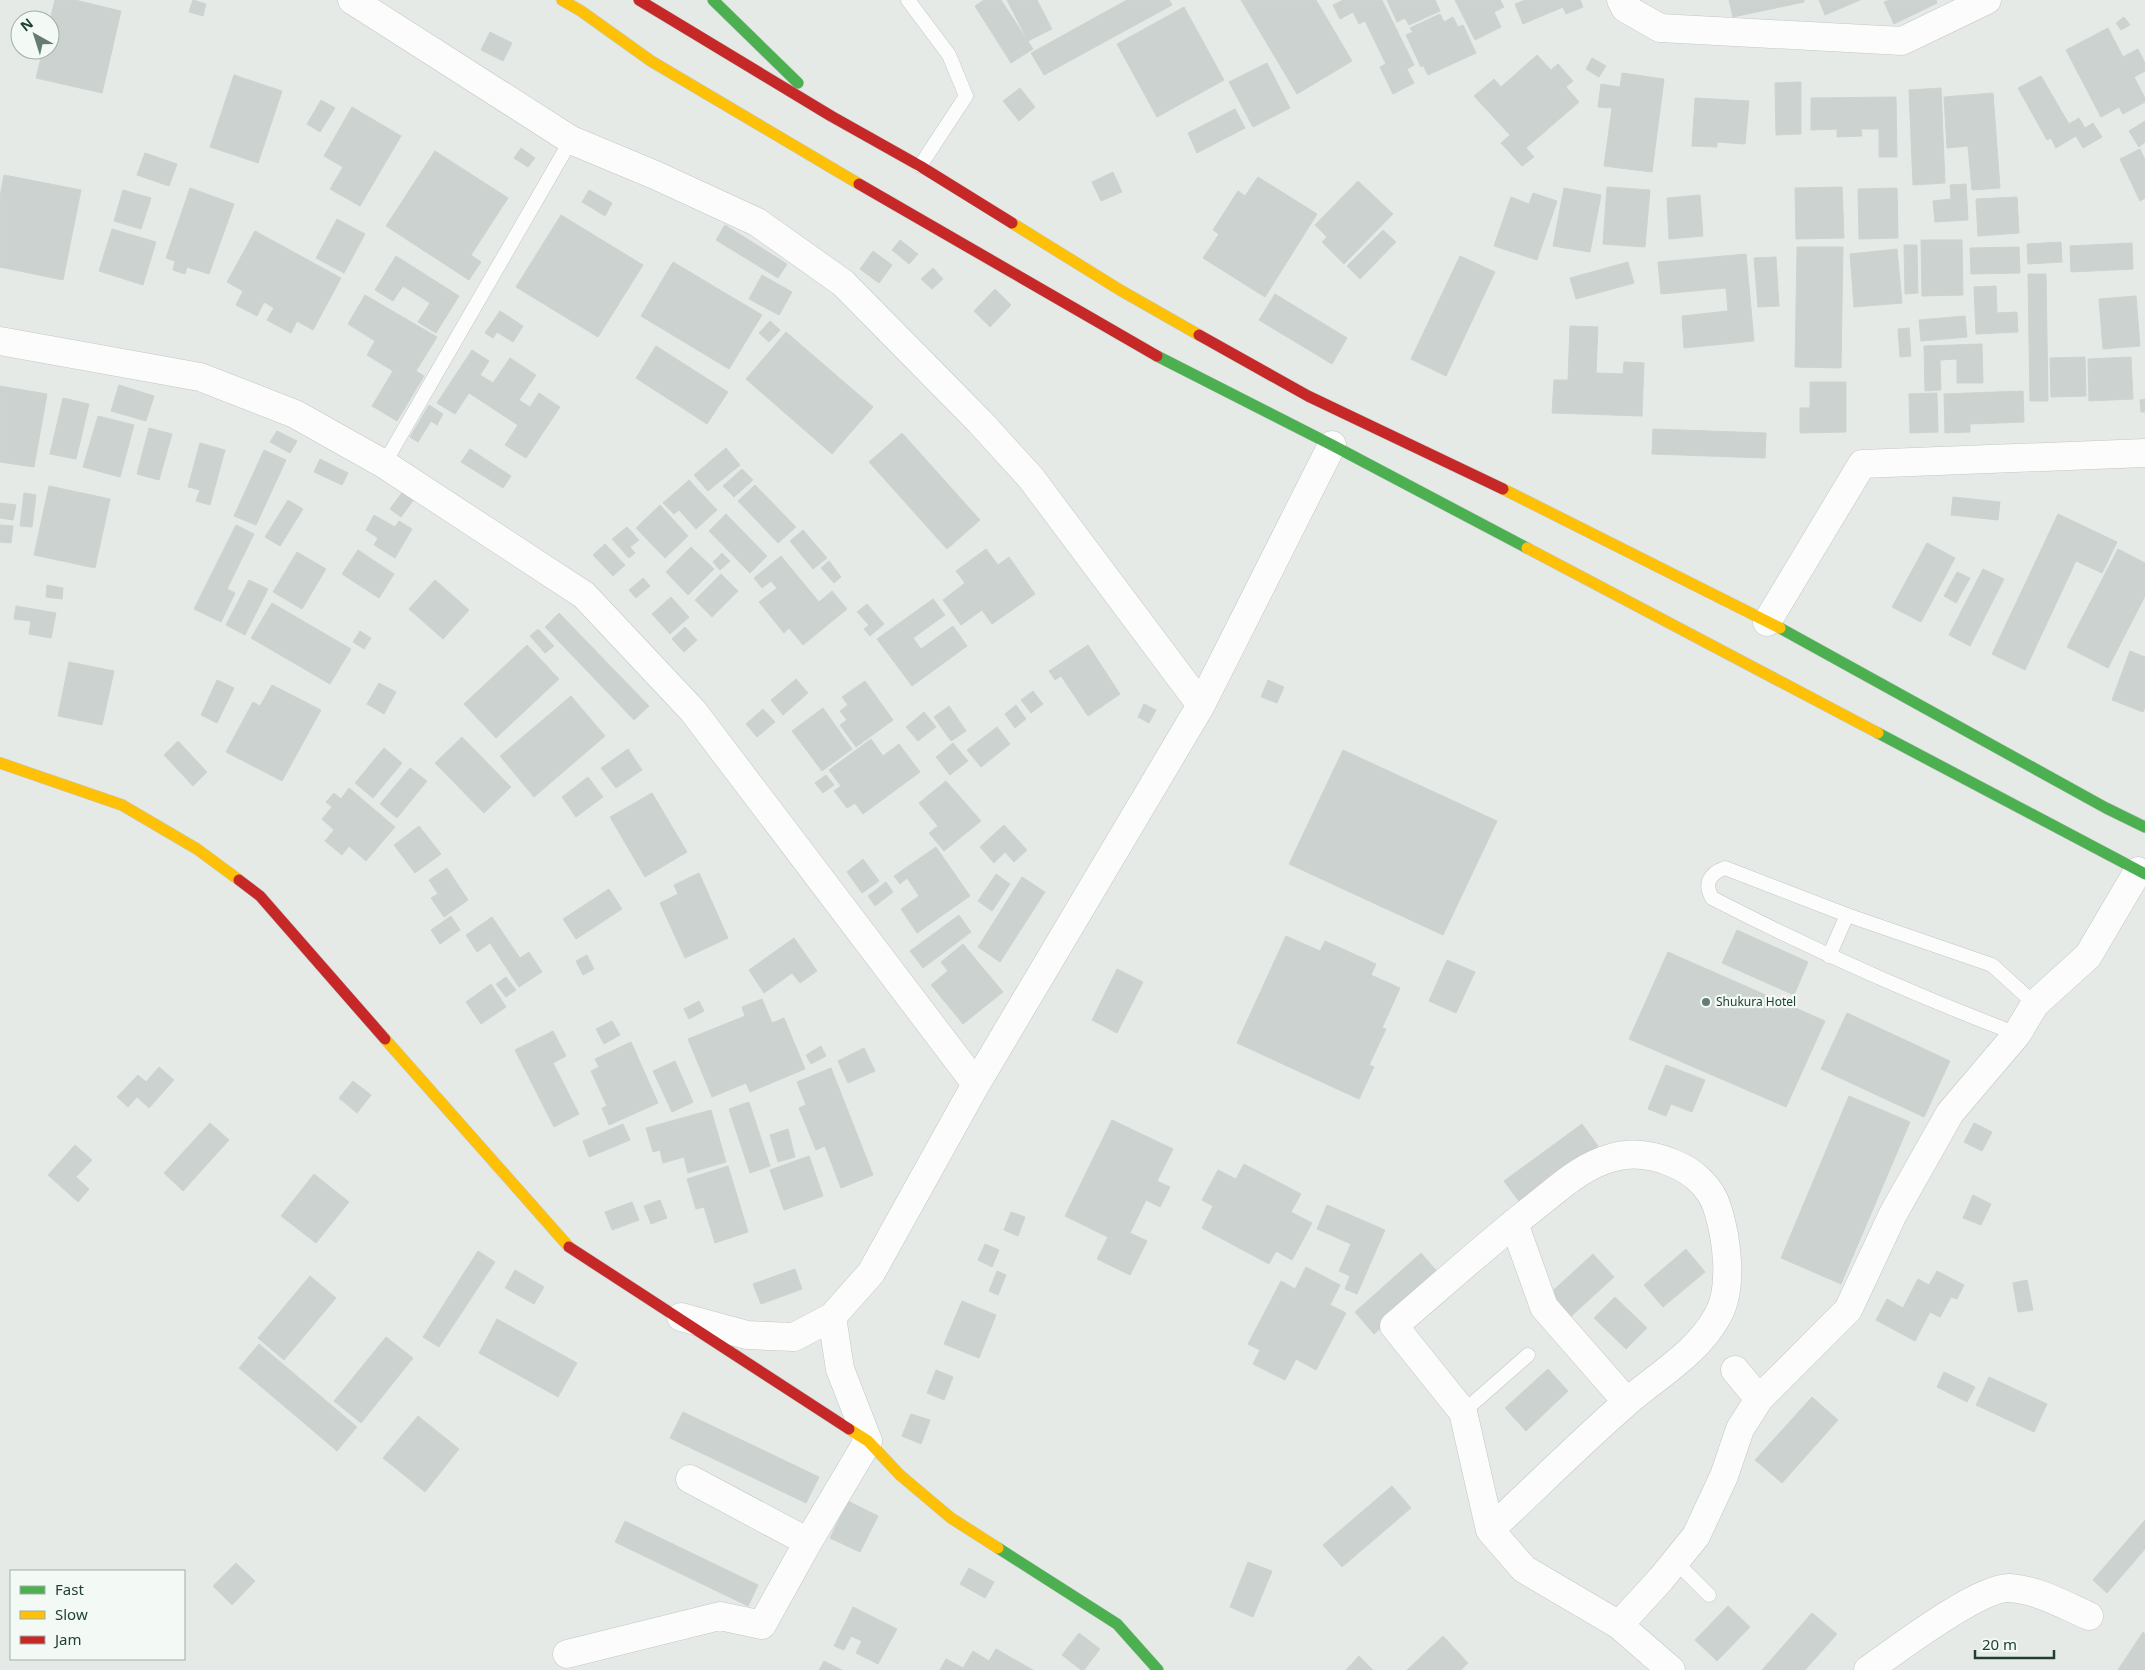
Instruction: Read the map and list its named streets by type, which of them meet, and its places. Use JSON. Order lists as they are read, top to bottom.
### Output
{
  "places": ["Shukura Hotel"],
  "legend": ["Fast", "Slow", "Jam"],
  "scale_bar": "20 m",
  "north": "top left"
}
